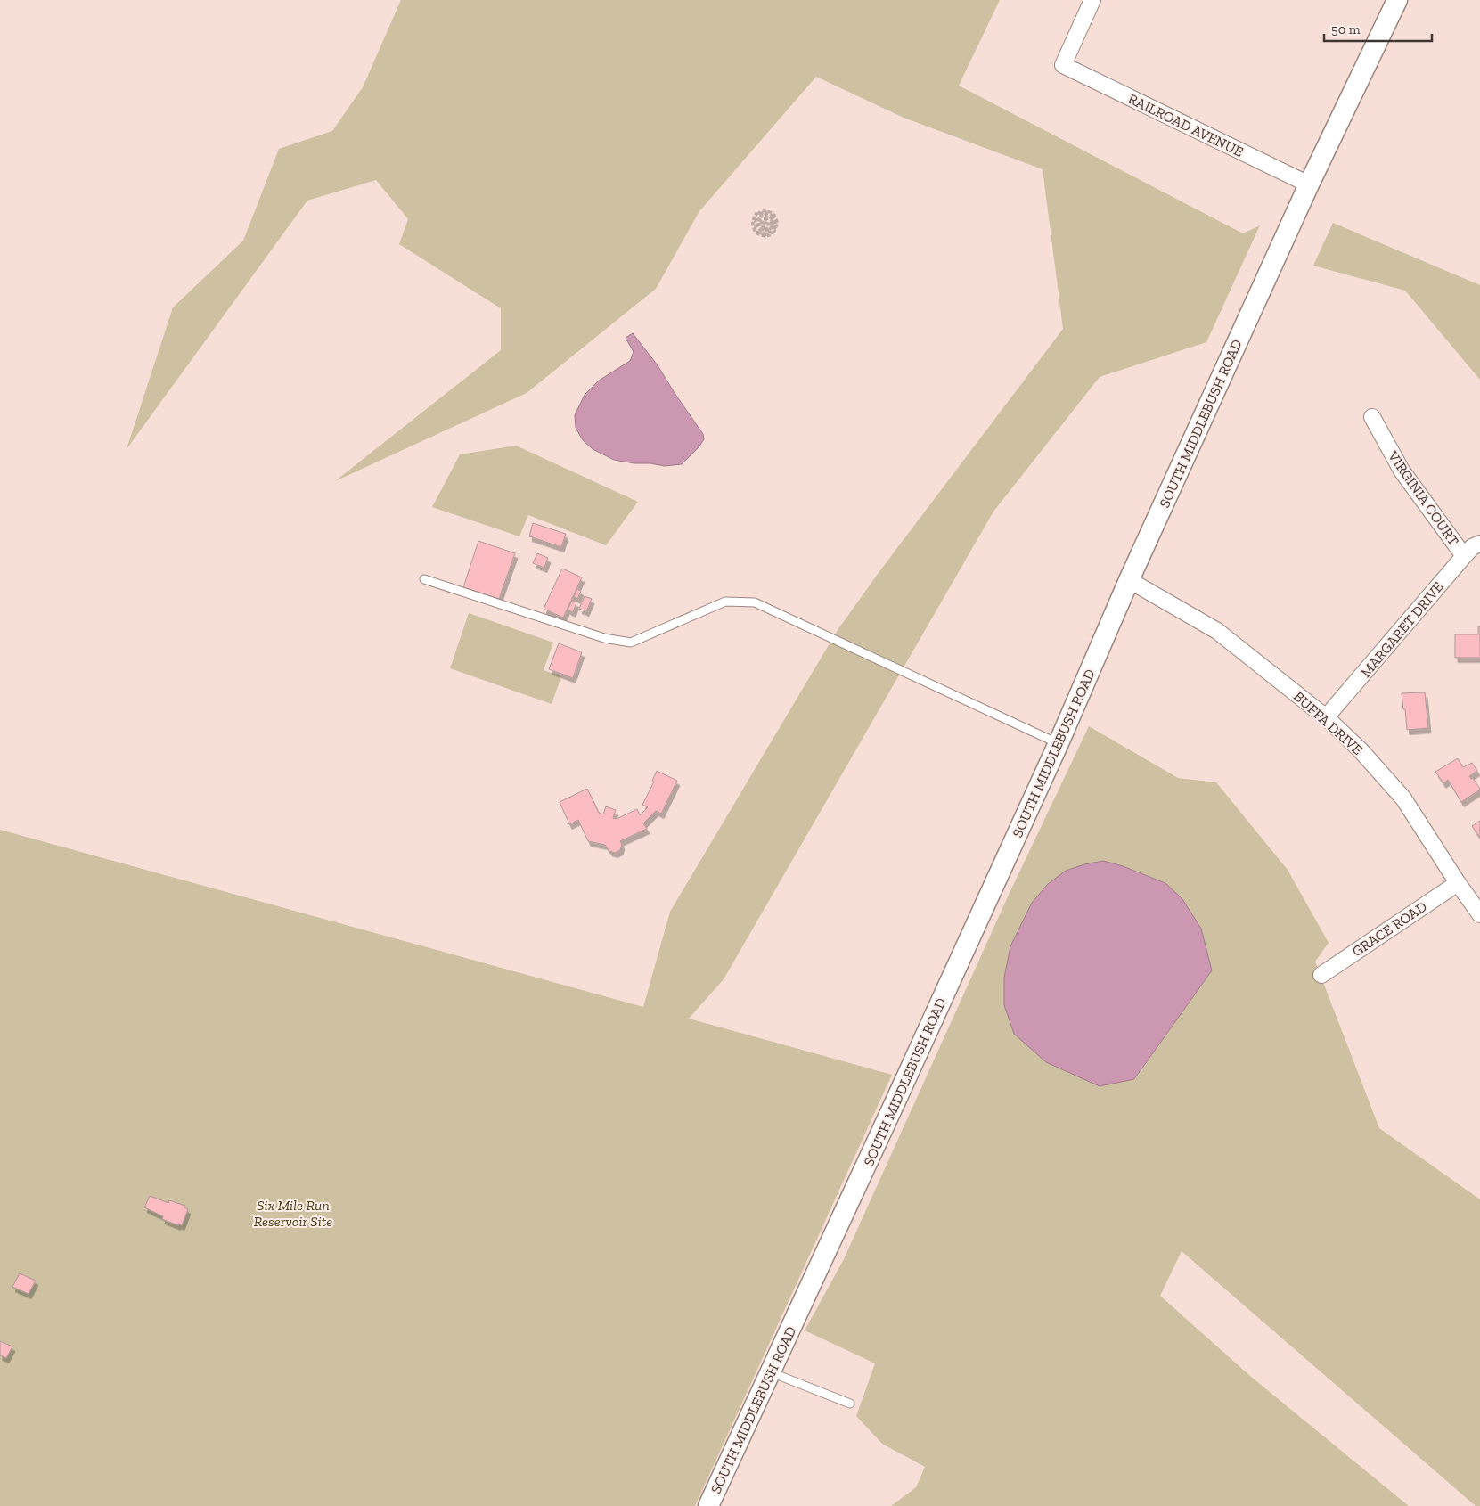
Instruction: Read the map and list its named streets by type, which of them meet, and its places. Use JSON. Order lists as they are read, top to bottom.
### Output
{
  "streets": {
    "street": [
      "RAILROAD AVENUE",
      "SOUTH MIDDLEBUSH ROAD",
      "VIRGINIA COURT",
      "MARGARET DRIVE",
      "BUFFA DRIVE",
      "GRACE ROAD"
    ]
  },
  "crossings": [
    ["RAILROAD AVENUE", "SOUTH MIDDLEBUSH ROAD"],
    ["SOUTH MIDDLEBUSH ROAD", "BUFFA DRIVE"],
    ["VIRGINIA COURT", "MARGARET DRIVE"],
    ["MARGARET DRIVE", "BUFFA DRIVE"],
    ["BUFFA DRIVE", "GRACE ROAD"]
  ],
  "parks": ["Six Mile Run Reservoir Site"],
  "scale_bar": "50 m"
}
